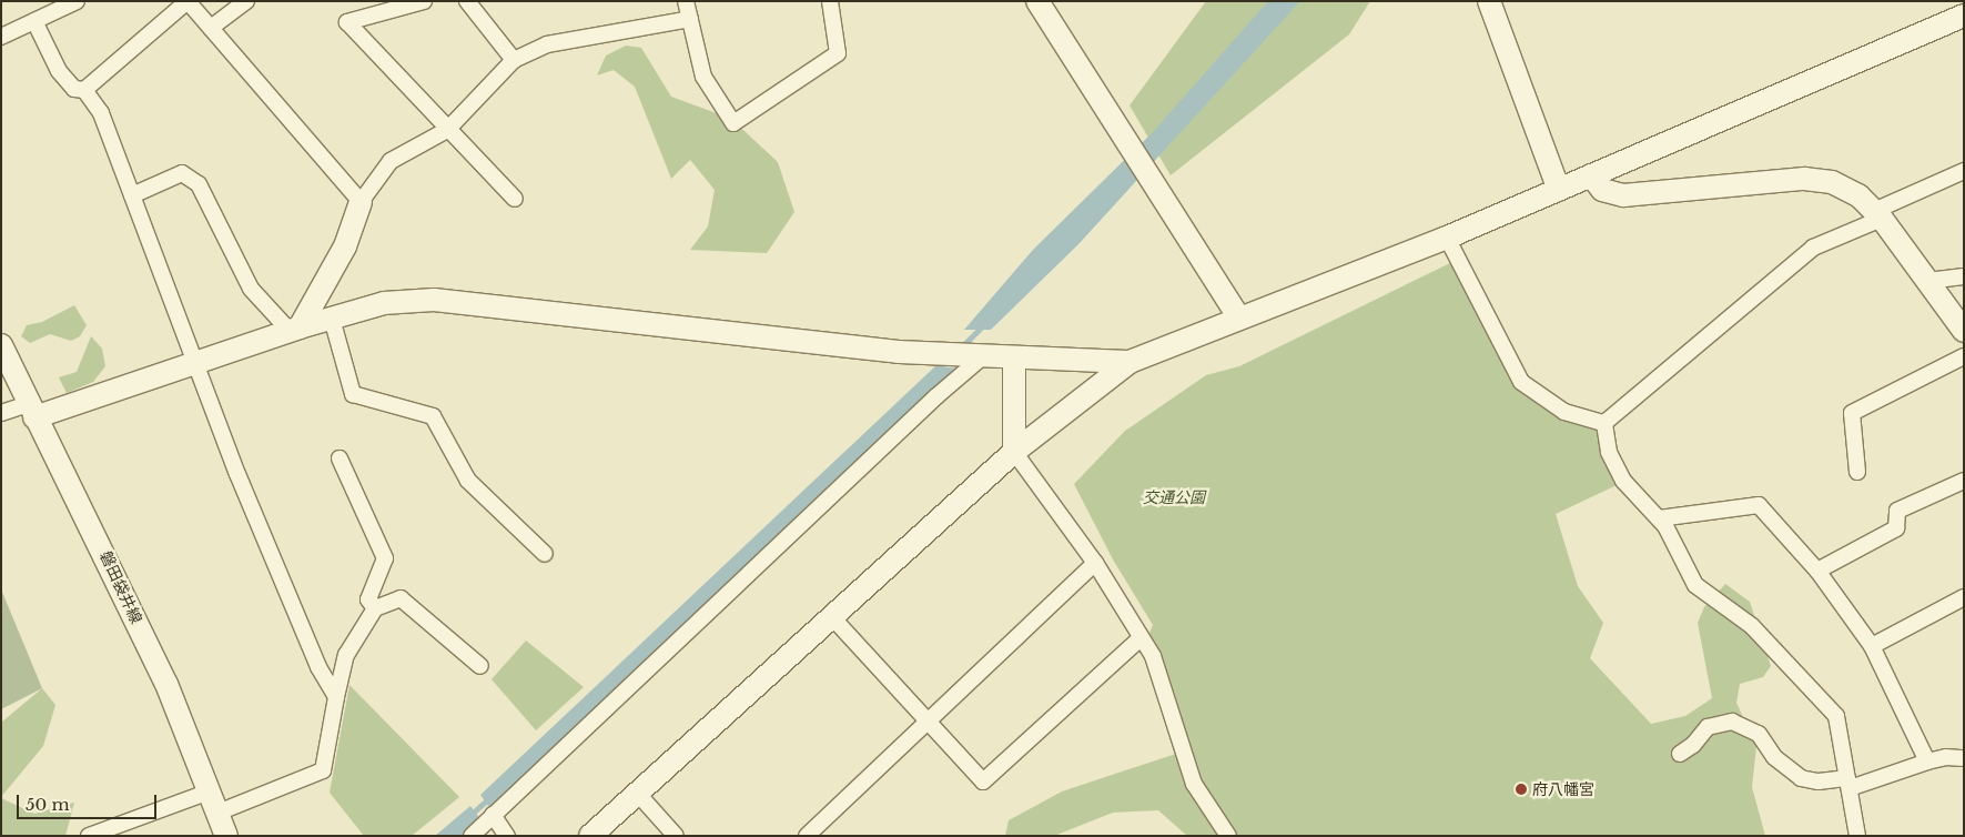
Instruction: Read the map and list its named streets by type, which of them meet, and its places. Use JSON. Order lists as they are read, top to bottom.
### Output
{
  "streets": {
    "street": ["磐田袋井線"]
  },
  "parks": ["交通公園"],
  "places": ["府八幡宮"],
  "scale_bar": "50 m"
}
